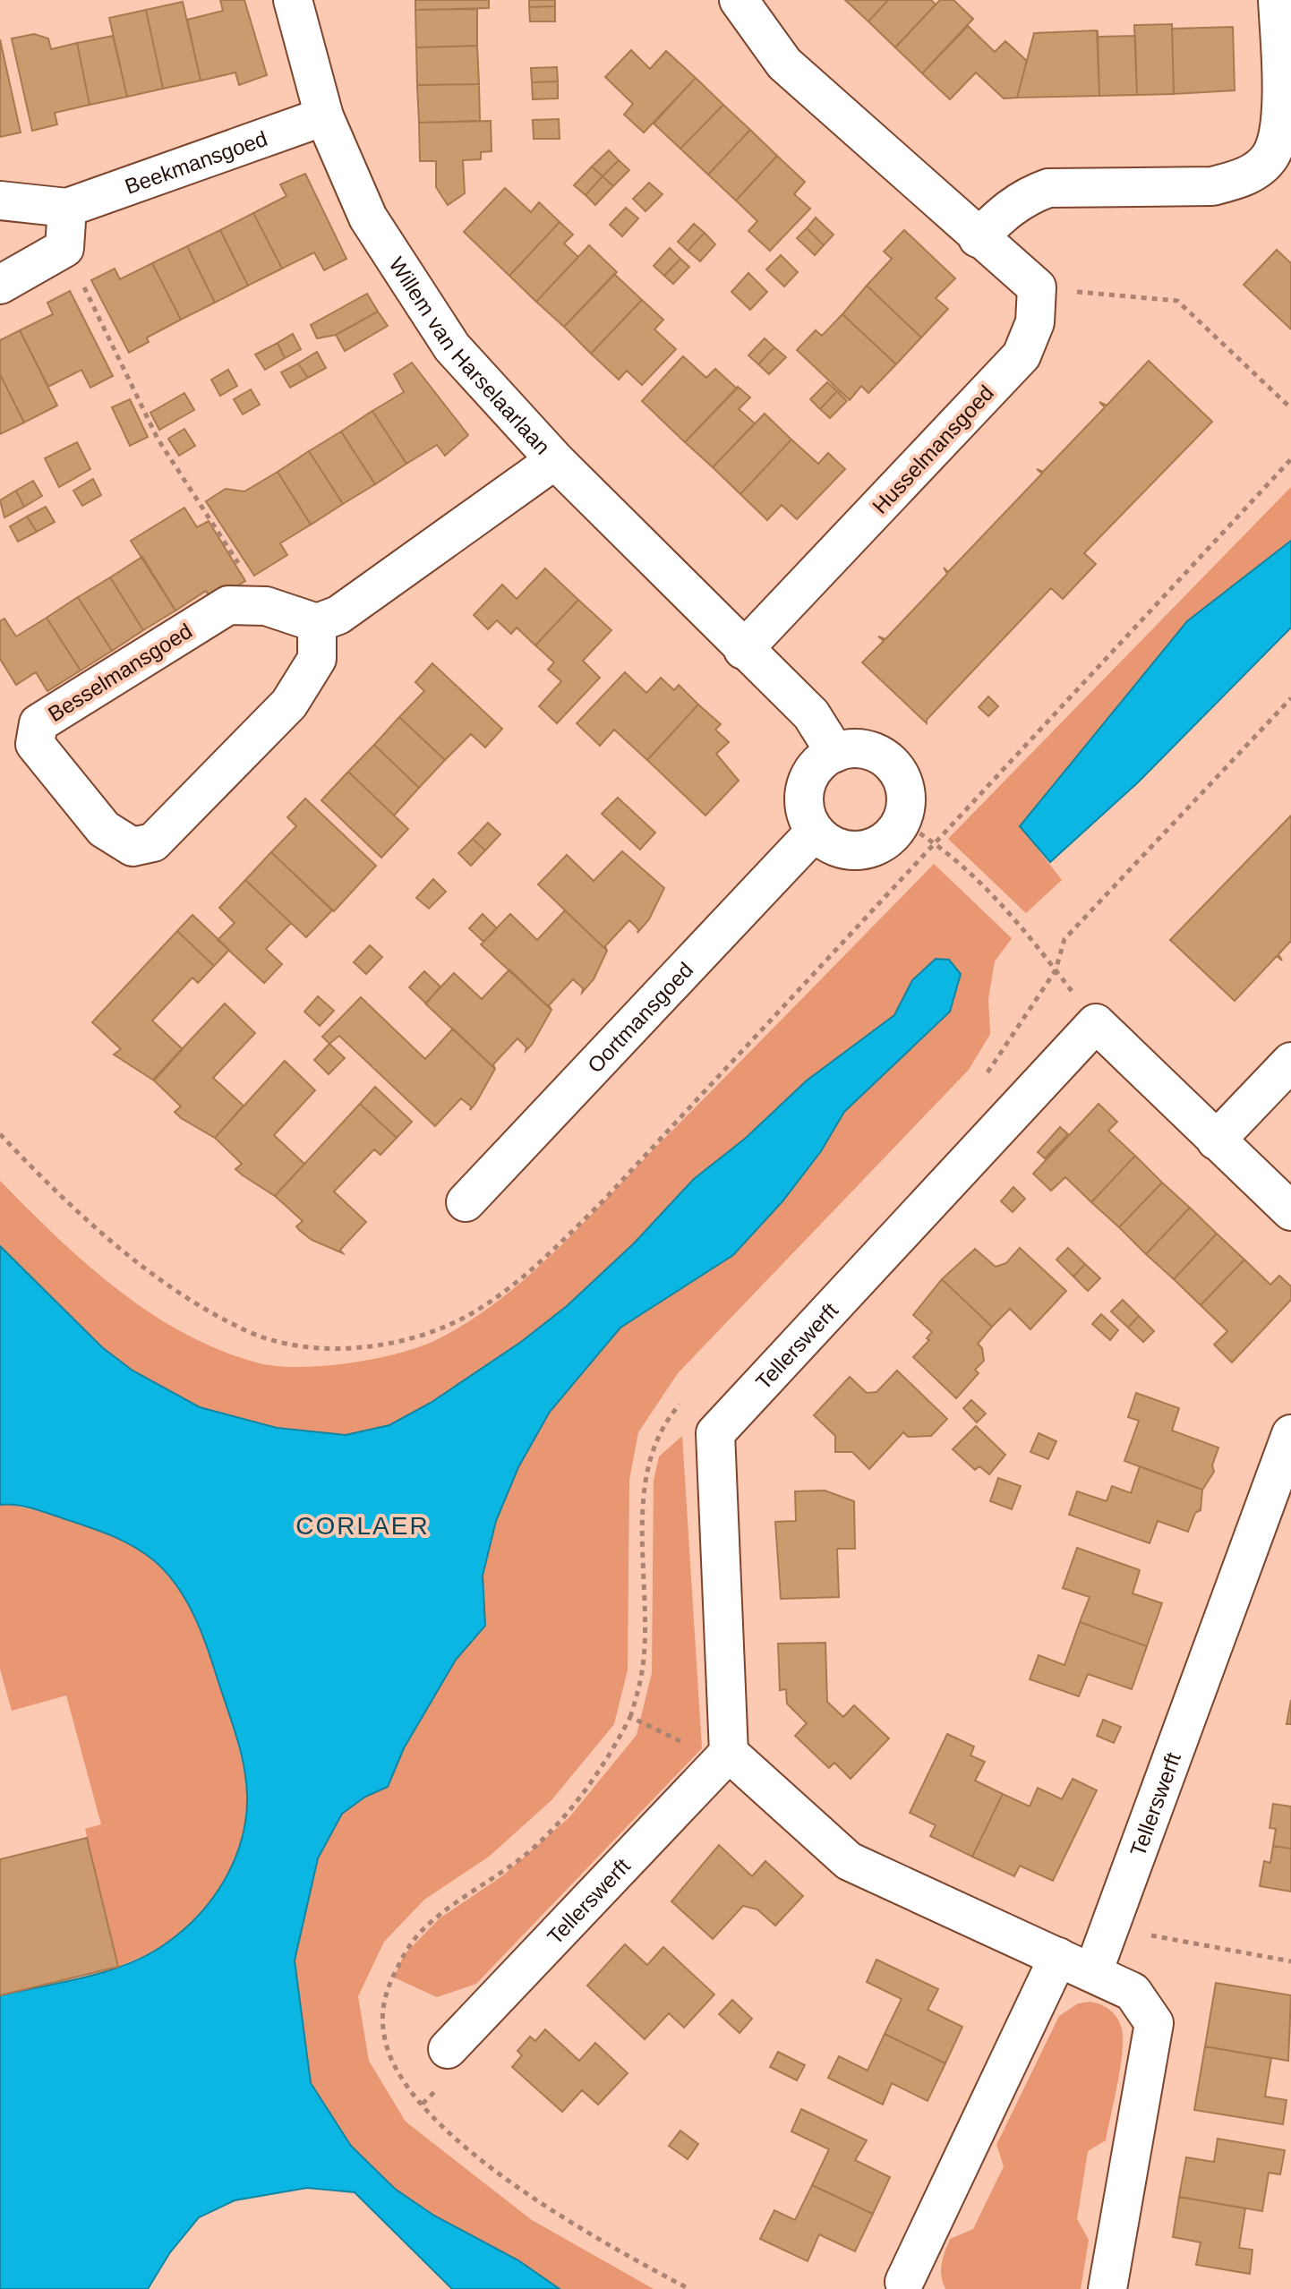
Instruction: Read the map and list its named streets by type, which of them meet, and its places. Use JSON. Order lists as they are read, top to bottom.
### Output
{
  "streets": {
    "street": [
      "Beekmansgoed",
      "Willem van Harselaarlaan",
      "Husselmansgoed",
      "Besselmansgoed",
      "Oortmansgoed",
      "Tellerswerft"
    ]
  },
  "crossings": [
    ["Beekmansgoed", "Willem van Harselaarlaan"],
    ["Willem van Harselaarlaan", "Husselmansgoed"]
  ],
  "districts": ["CORLAER"]
}
